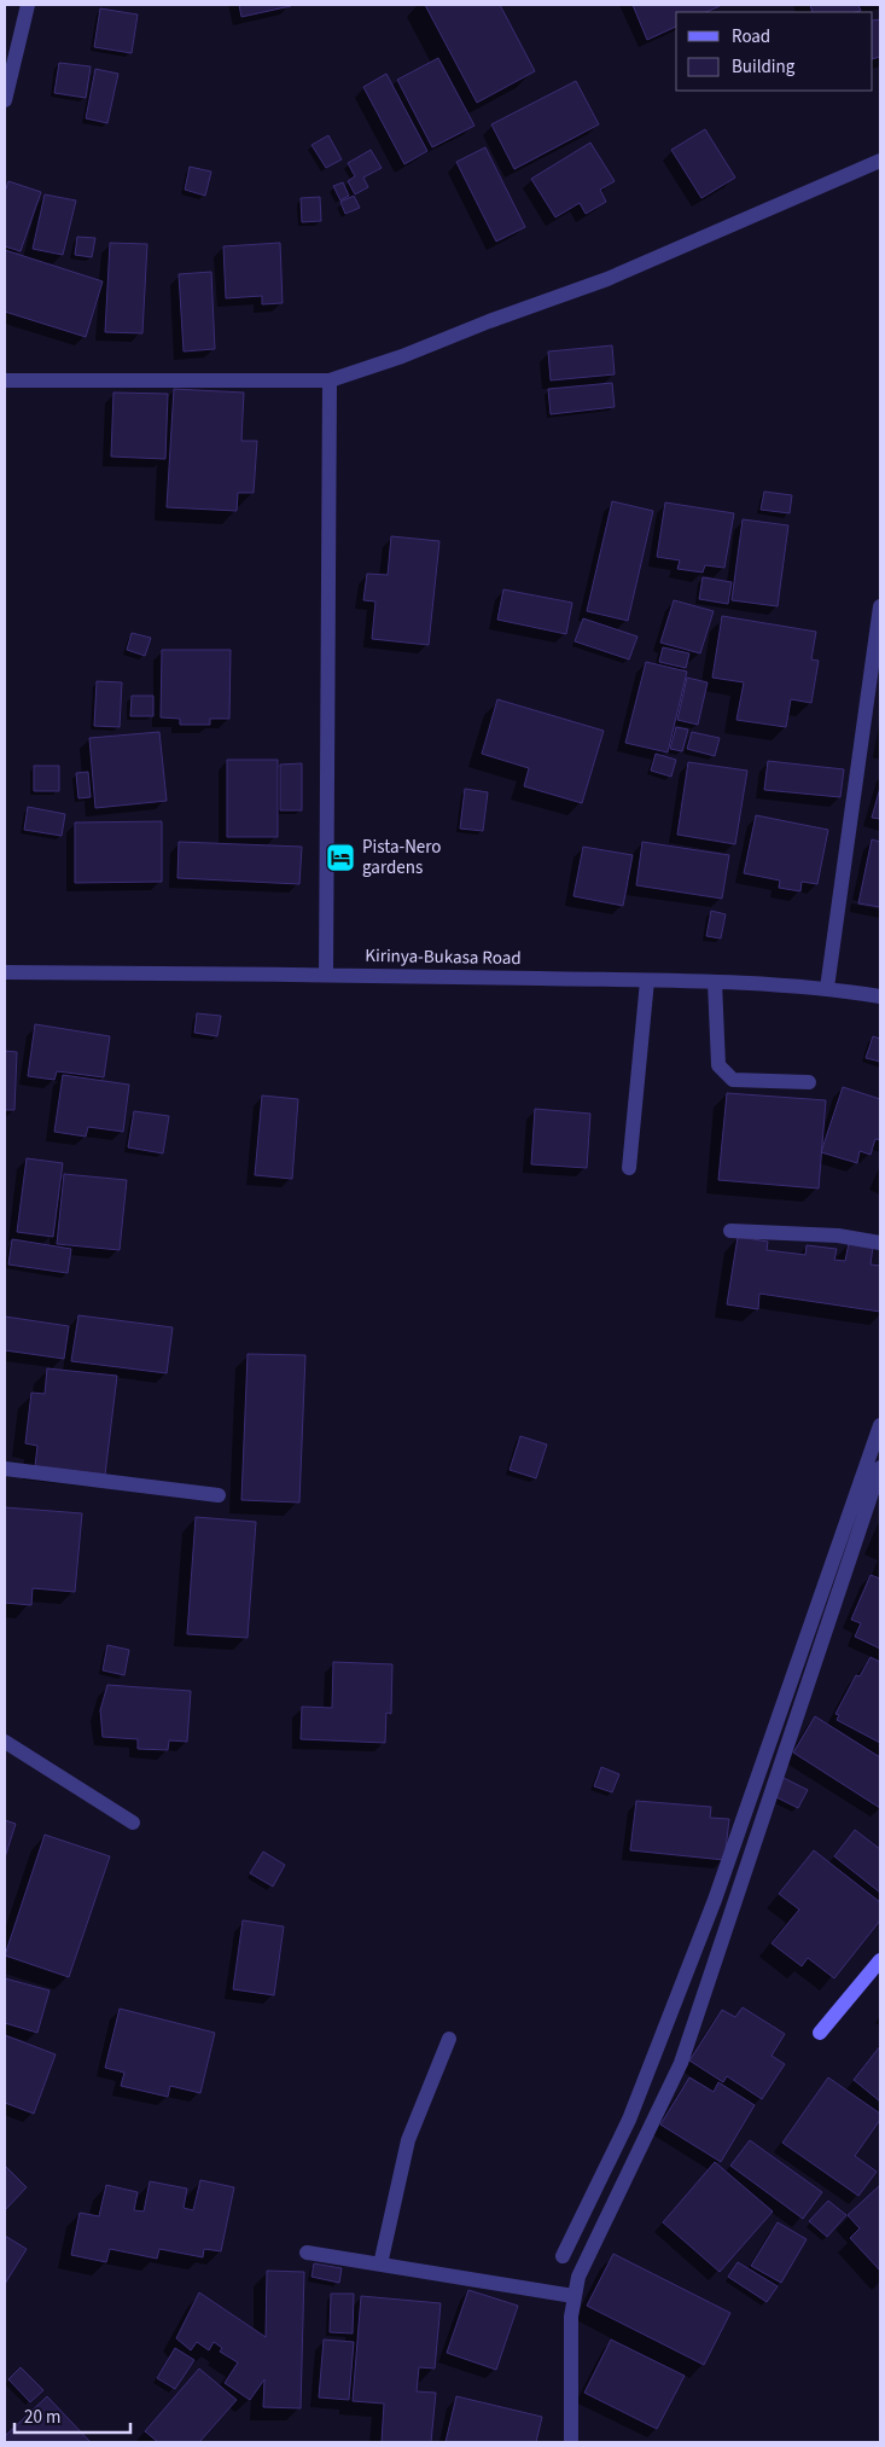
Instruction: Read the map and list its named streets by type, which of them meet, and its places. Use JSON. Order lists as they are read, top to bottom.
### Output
{
  "streets": {
    "street": ["Kirinya-Bukasa Road"]
  },
  "places": {
    "hotel": ["Pista-Nero gardens"]
  },
  "legend": ["Road", "Building"],
  "scale_bar": "20 m"
}
